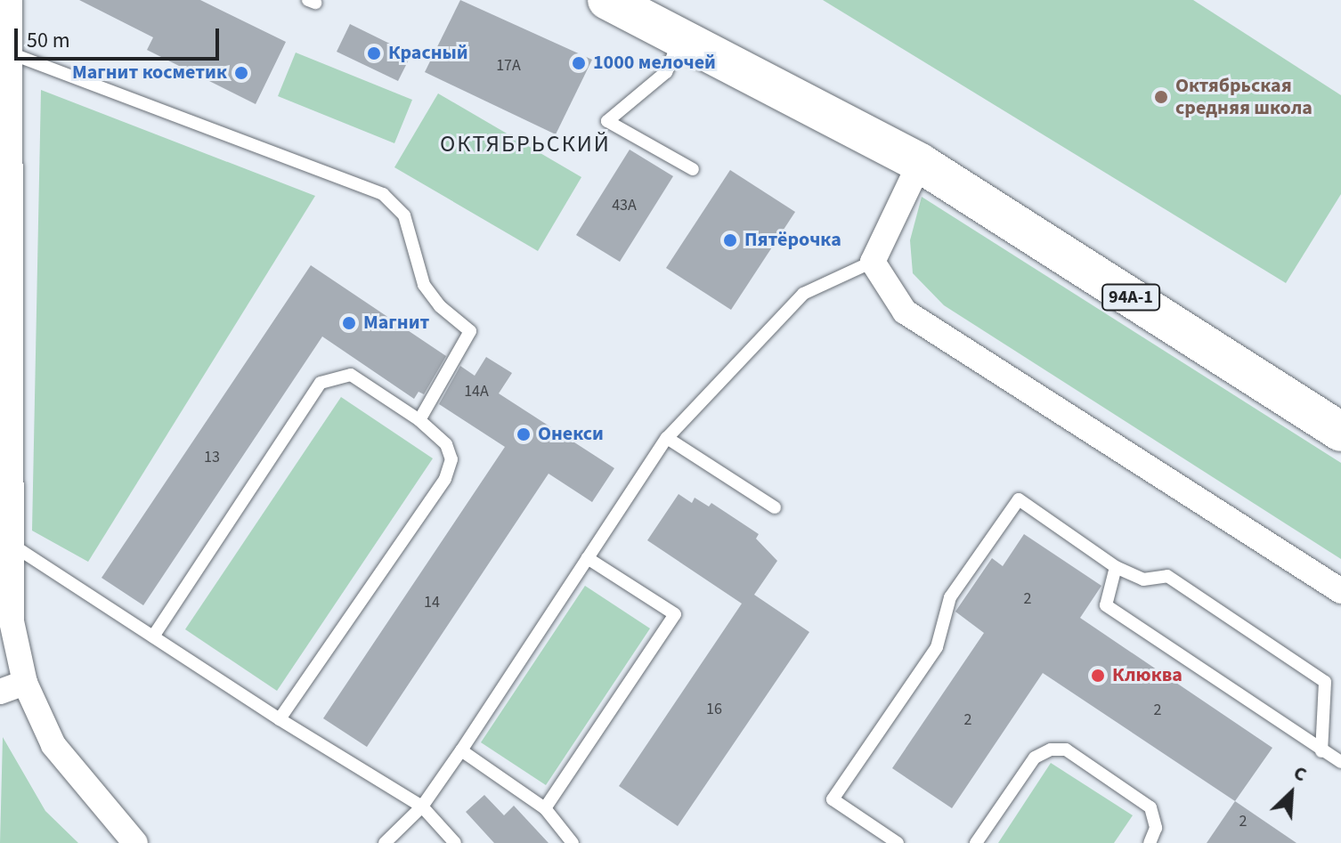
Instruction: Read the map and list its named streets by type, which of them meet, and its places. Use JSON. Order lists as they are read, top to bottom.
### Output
{
  "streets": {
    "main road": ["94А-1"]
  },
  "districts": ["ОКТЯБРЬСКИЙ"],
  "places": [
    "Красный",
    "1000 мелочей",
    "Магнит косметик",
    "Октябрьская средняя школа",
    "Пятёрочка",
    "Магнит",
    "Онекси",
    "Клюква"
  ],
  "house_numbers": [
    "17А",
    "43А",
    "14А",
    "13",
    "2",
    "14",
    "16",
    "2",
    "2",
    "2"
  ],
  "scale_bar": "50 m",
  "north": "top right"
}
